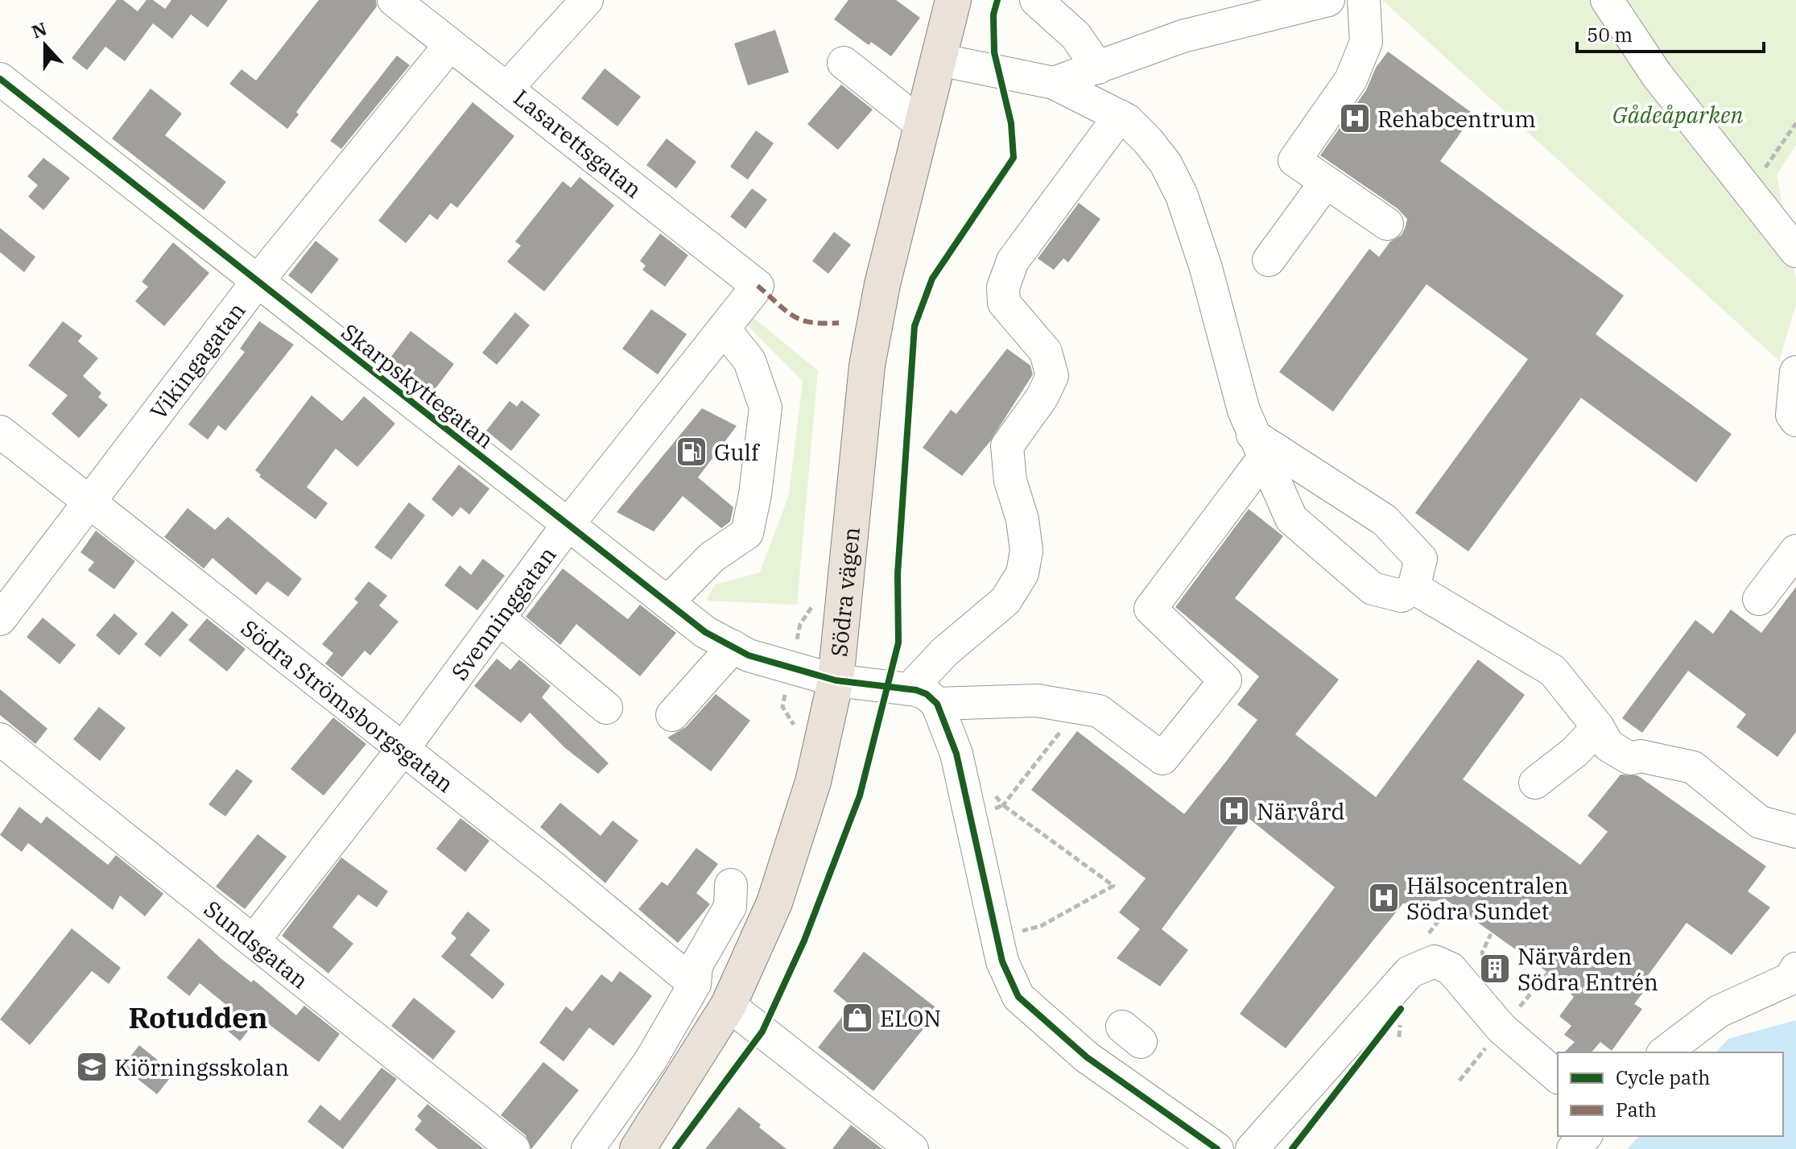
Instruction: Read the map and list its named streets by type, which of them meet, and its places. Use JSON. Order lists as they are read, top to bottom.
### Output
{
  "streets": {
    "highway": ["Södra vägen"],
    "street": [
      "Lasarettsgatan",
      "Vikingagatan",
      "Skarpskyttegatan",
      "Svenninggatan",
      "Södra Strömsborgsgatan",
      "Sundsgatan"
    ]
  },
  "crossings": [
    ["Lasarettsgatan", "Vikingagatan"],
    ["Lasarettsgatan", "Svenninggatan"],
    ["Vikingagatan", "Skarpskyttegatan"],
    ["Vikingagatan", "Södra Strömsborgsgatan"],
    ["Skarpskyttegatan", "Södra vägen"],
    ["Skarpskyttegatan", "Svenninggatan"],
    ["Svenninggatan", "Södra Strömsborgsgatan"],
    ["Svenninggatan", "Sundsgatan"]
  ],
  "districts": ["Rotudden"],
  "parks": ["Gådeåparken"],
  "places": {
    "hospital": ["Rehabcentrum", "Närvård", "Hälsocentralen Södra Sundet"],
    "fuel station": ["Gulf"],
    "building": ["Närvården Södra Entrén"],
    "shop": ["ELON"],
    "school or university": ["Kiörningsskolan"]
  },
  "legend": ["Cycle path", "Path"],
  "scale_bar": "50 m",
  "north": "top"
}
